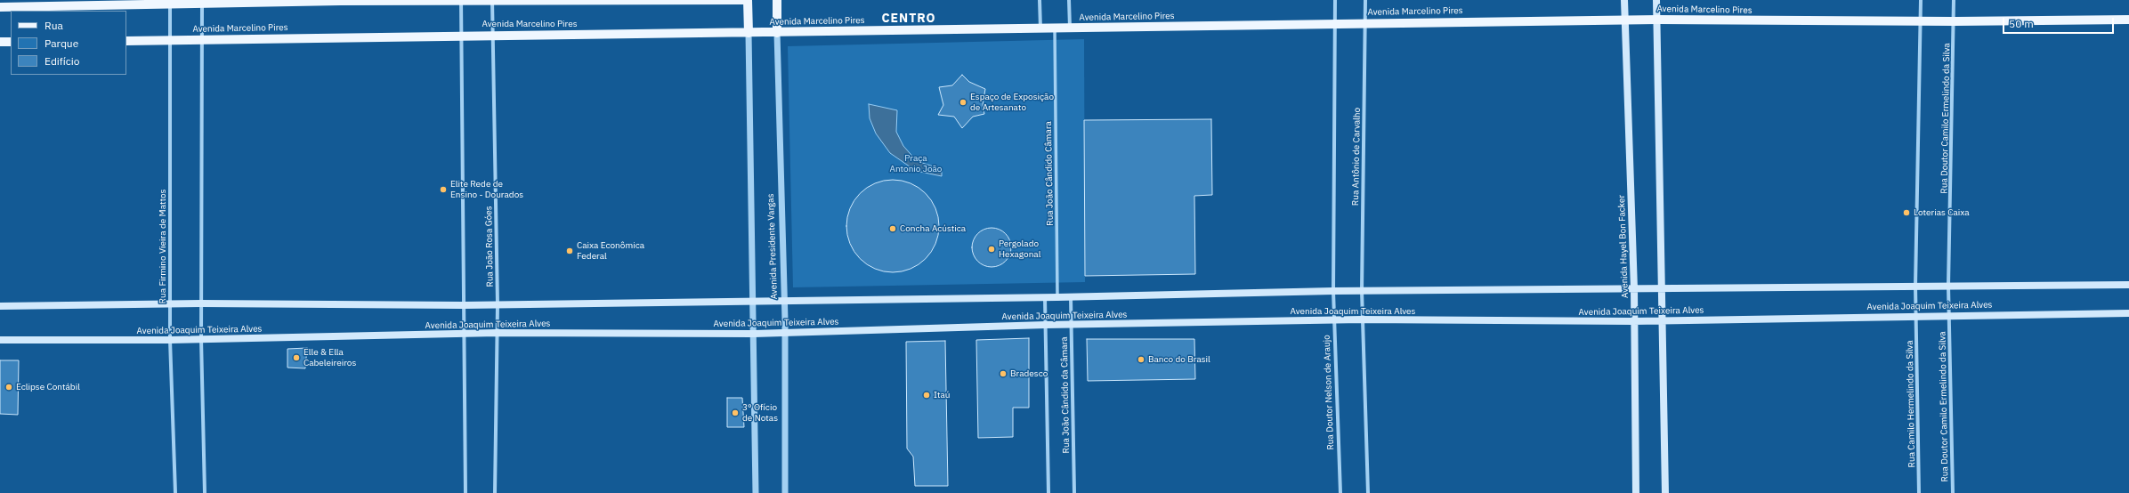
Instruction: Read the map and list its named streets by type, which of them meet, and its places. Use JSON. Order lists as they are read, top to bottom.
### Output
{
  "streets": {
    "main road": [
      "Avenida Marcelino Pires",
      "Avenida Presidente Vargas",
      "Avenida Hayel Bon Facker",
      "Avenida Joaquim Teixeira Alves"
    ],
    "street": [
      "Rua Doutor Camilo Ermelindo da Silva",
      "Rua Antônio de Carvalho",
      "Rua João Cândido Câmara",
      "Rua Firmino Vieira de Mattos",
      "Rua João Rosa Góes",
      "Rua Doutor Nelson de Araujo",
      "Rua João Cândido da Câmara",
      "Rua Camilo Hermelindo da Silva"
    ]
  },
  "crossings": [
    ["Avenida Marcelino Pires", "Rua Doutor Camilo Ermelindo da Silva"],
    ["Avenida Marcelino Pires", "Rua Antônio de Carvalho"],
    ["Avenida Marcelino Pires", "Rua João Cândido Câmara"],
    ["Avenida Marcelino Pires", "Rua Firmino Vieira de Mattos"],
    ["Avenida Marcelino Pires", "Rua João Rosa Góes"],
    ["Avenida Marcelino Pires", "Avenida Presidente Vargas"],
    ["Avenida Marcelino Pires", "Avenida Hayel Bon Facker"],
    ["Rua Doutor Camilo Ermelindo da Silva", "Avenida Joaquim Teixeira Alves"],
    ["Rua Antônio de Carvalho", "Avenida Joaquim Teixeira Alves"],
    ["Rua João Cândido Câmara", "Avenida Joaquim Teixeira Alves"],
    ["Rua Firmino Vieira de Mattos", "Avenida Joaquim Teixeira Alves"],
    ["Rua João Rosa Góes", "Avenida Joaquim Teixeira Alves"],
    ["Avenida Presidente Vargas", "Avenida Joaquim Teixeira Alves"],
    ["Avenida Hayel Bon Facker", "Avenida Joaquim Teixeira Alves"],
    ["Avenida Joaquim Teixeira Alves", "Rua Doutor Nelson de Araujo"],
    ["Avenida Joaquim Teixeira Alves", "Rua João Cândido da Câmara"],
    ["Avenida Joaquim Teixeira Alves", "Rua Camilo Hermelindo da Silva"]
  ],
  "districts": ["CENTRO"],
  "parks": ["Praça Antonio João"],
  "places": [
    "Espaço de Exposição de Artesanato",
    "Elite Rede de Ensino - Dourados",
    "Loterias Caixa",
    "Concha Acústica",
    "Pergolado Hexagonal",
    "Caixa Econômica Federal",
    "Elle & Ella Cabeleireiros",
    "Banco do Brasil",
    "Bradesco",
    "Eclipse Contábil",
    "Itaú",
    "3° Ofício de Notas"
  ],
  "legend": ["Rua", "Parque", "Edifício"],
  "scale_bar": "50 m"
}
